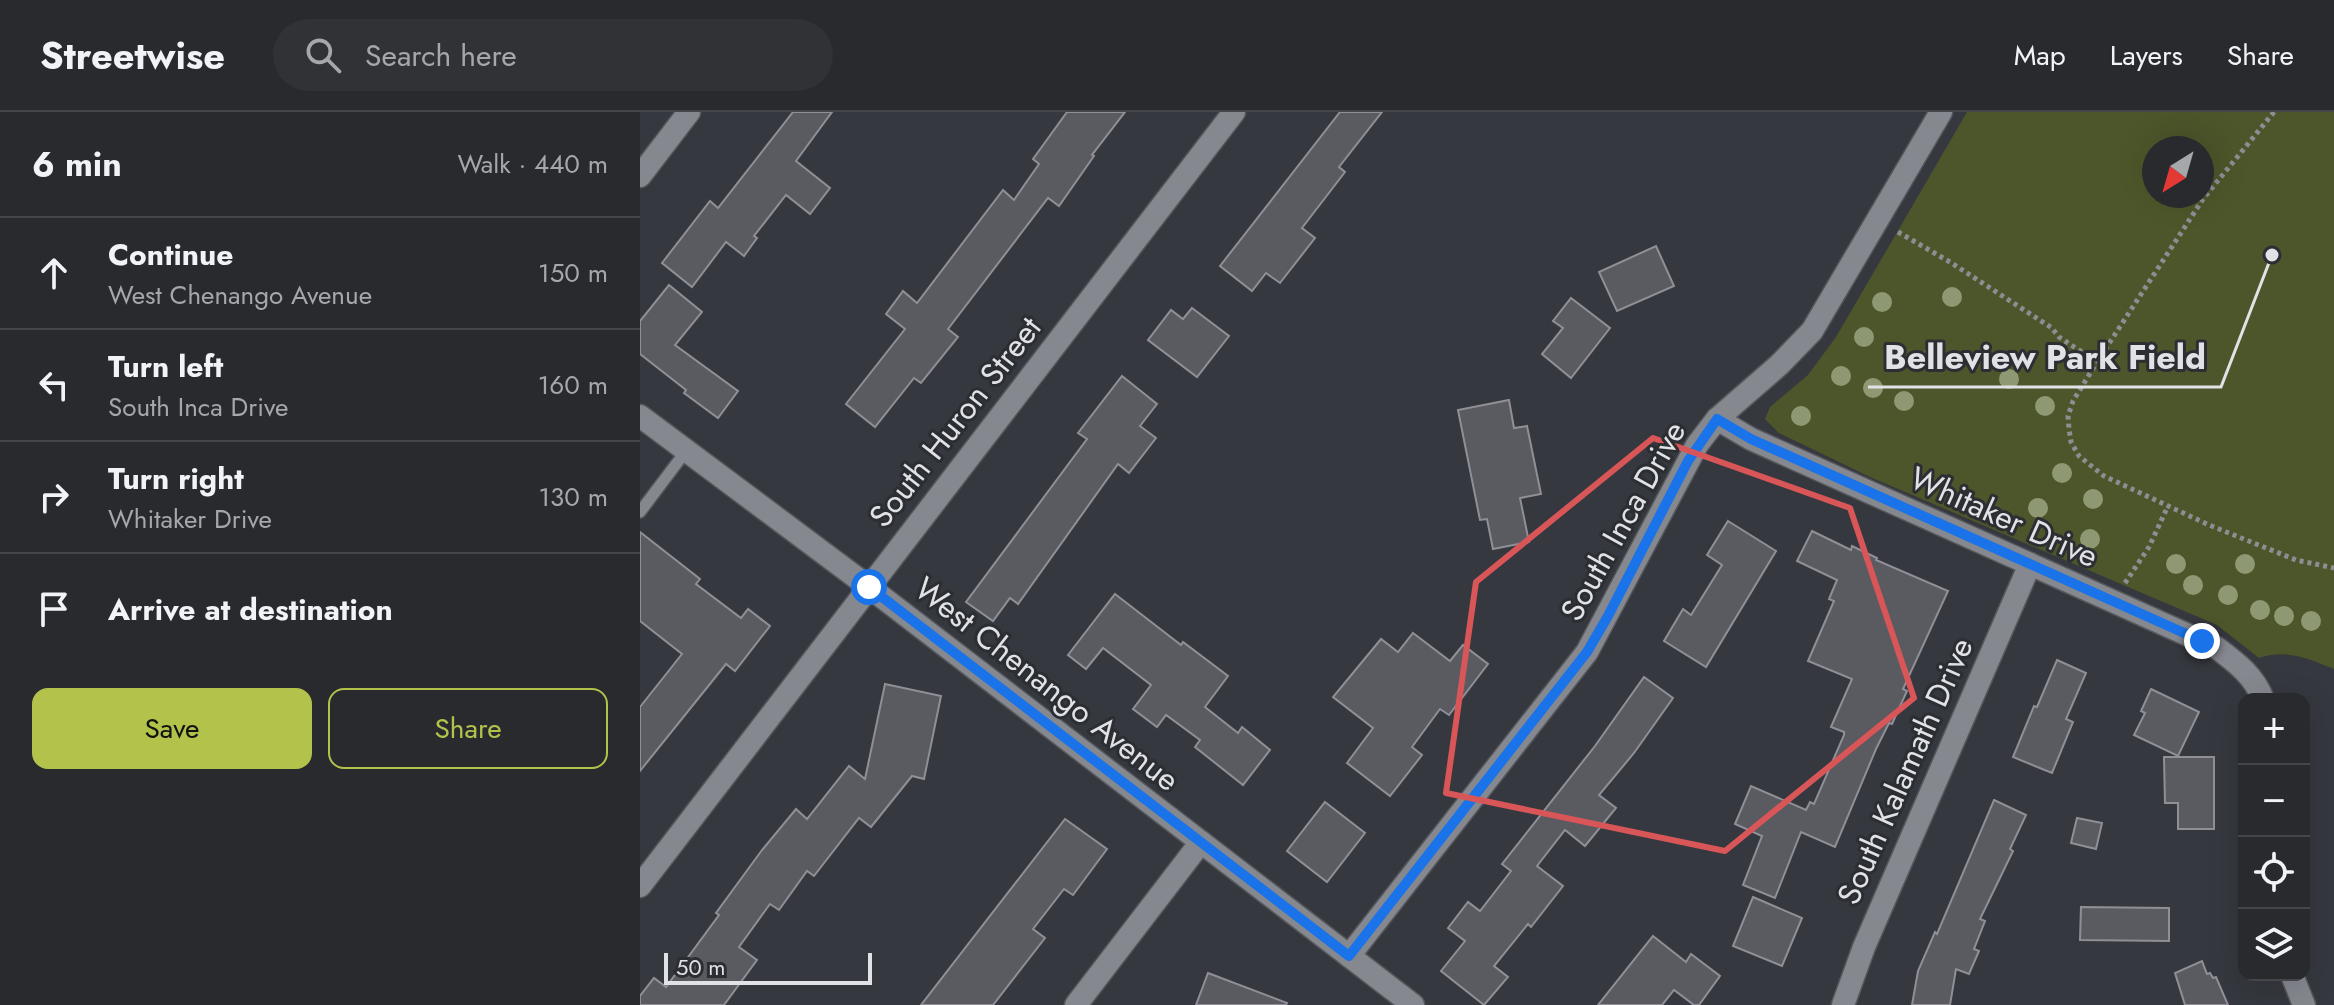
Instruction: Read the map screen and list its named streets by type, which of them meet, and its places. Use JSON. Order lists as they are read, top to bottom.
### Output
{
  "streets": {
    "street": [
      "South Huron Street",
      "Whitaker Drive",
      "South Inca Drive",
      "West Chenango Avenue",
      "South Kalamath Drive"
    ]
  },
  "crossings": [
    ["South Huron Street", "West Chenango Avenue"],
    ["Whitaker Drive", "South Inca Drive"],
    ["Whitaker Drive", "South Kalamath Drive"],
    ["South Inca Drive", "West Chenango Avenue"]
  ],
  "places": ["Belleview Park Field"],
  "scale_bar": "50 m",
  "north": "bottom left",
  "page": {
    "header": "Streetwise",
    "search": "Search here",
    "nav": ["Map", "Layers", "Share"],
    "heading": ["6 min", "Walk · 440 m"],
    "list": [
      ["Continue", "West Chenango Avenue", "150 m"],
      ["Turn left", "South Inca Drive", "160 m"],
      ["Turn right", "Whitaker Drive", "130 m"],
      "Arrive at destination"
    ],
    "buttons": ["Save", "Share"],
    "map_buttons": ["+", "−"],
    "scale": "50 m"
  }
}
